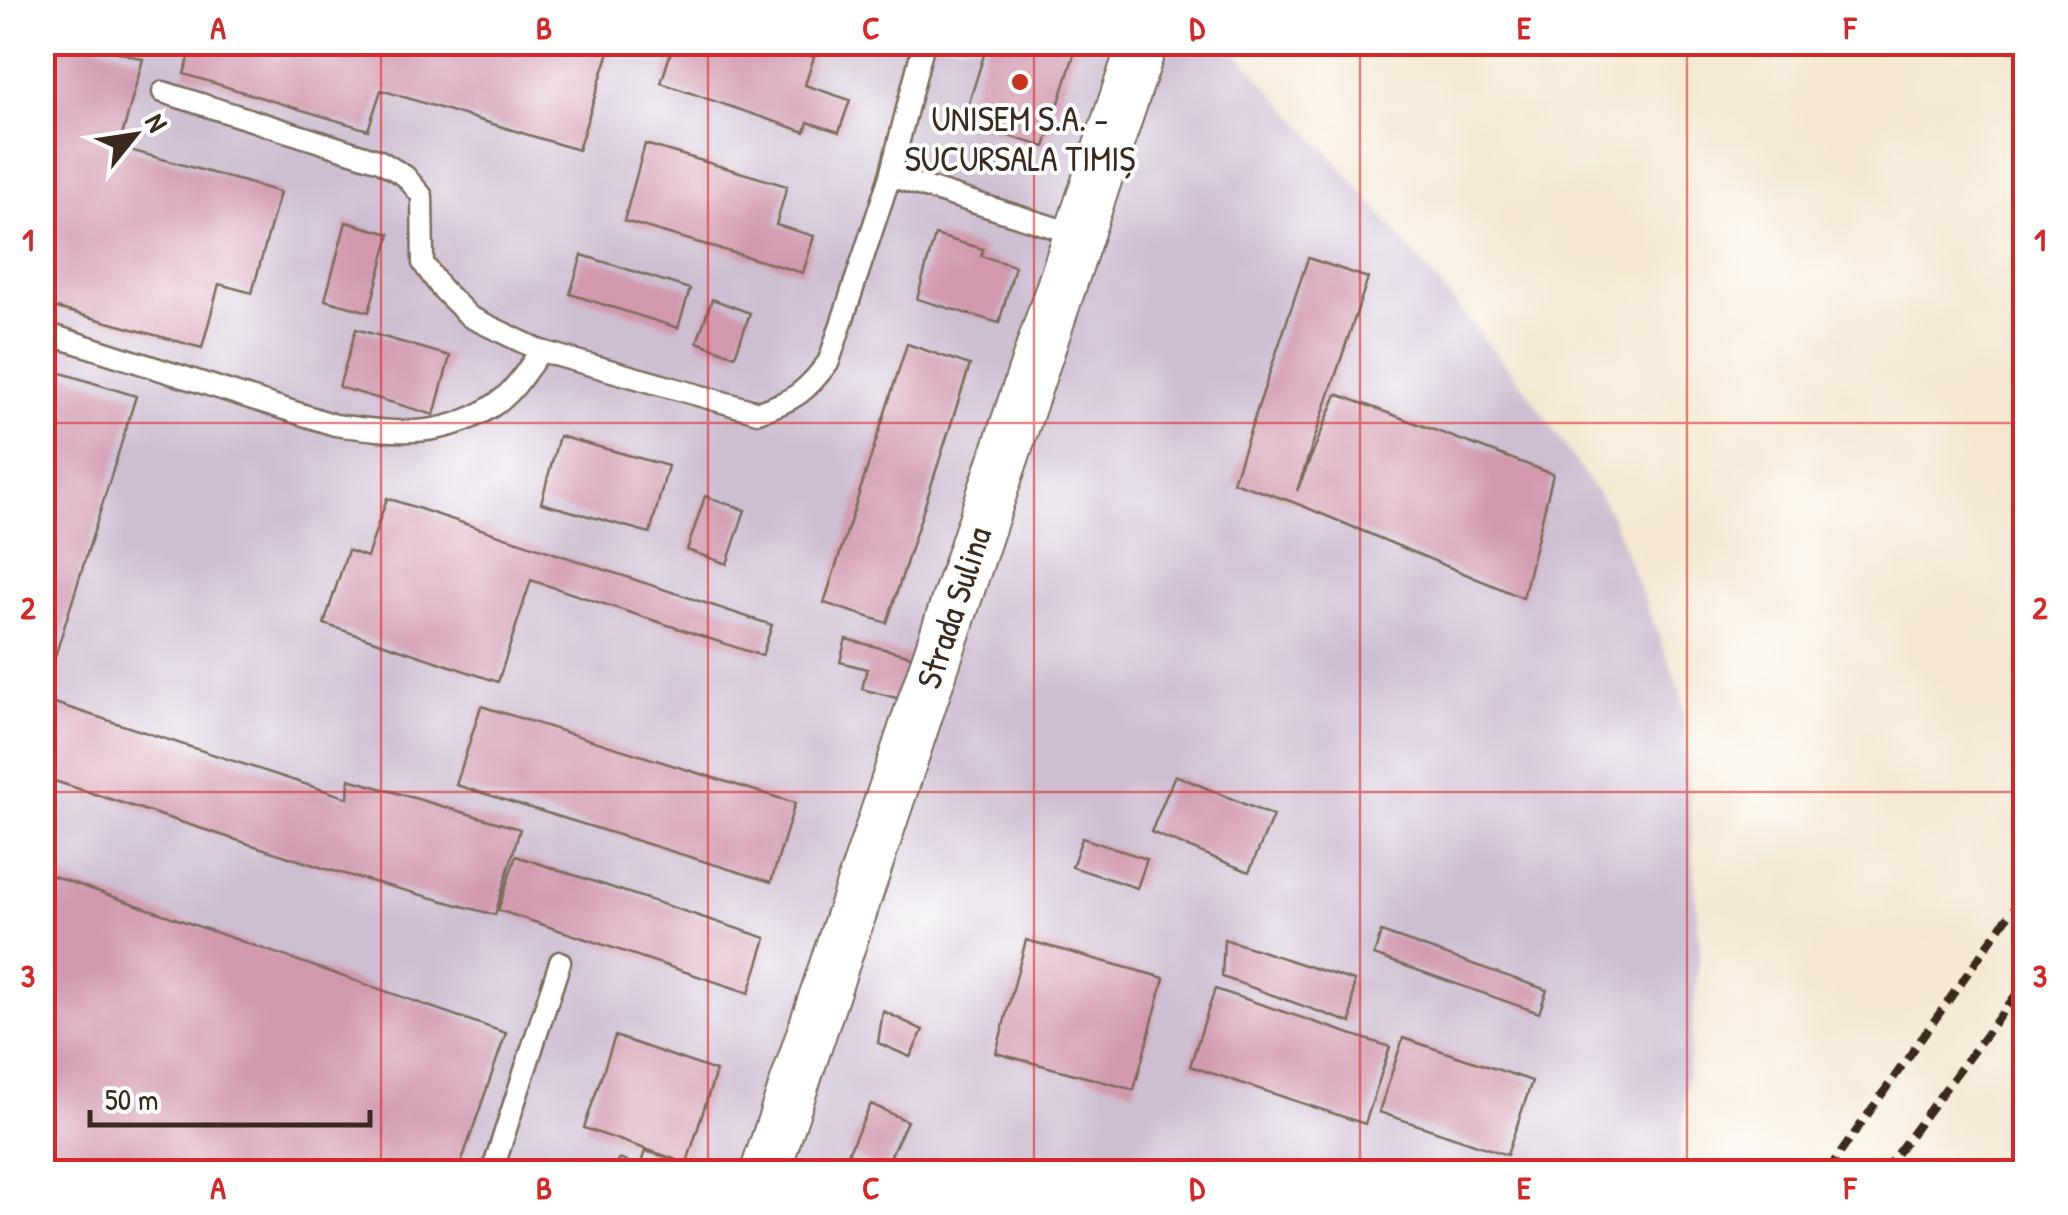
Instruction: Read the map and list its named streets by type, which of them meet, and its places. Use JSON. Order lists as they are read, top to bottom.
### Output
{
  "streets": {
    "street": ["Strada Sulina"]
  },
  "places": ["UNISEM S.A. - SUCURSALA TIMIȘ"],
  "scale_bar": "50 m",
  "north": "top right",
  "grid": {
    "columns": [
      "A",
      "B",
      "C",
      "D",
      "E",
      "F"
    ],
    "rows": ["1", "2", "3"]
  }
}
